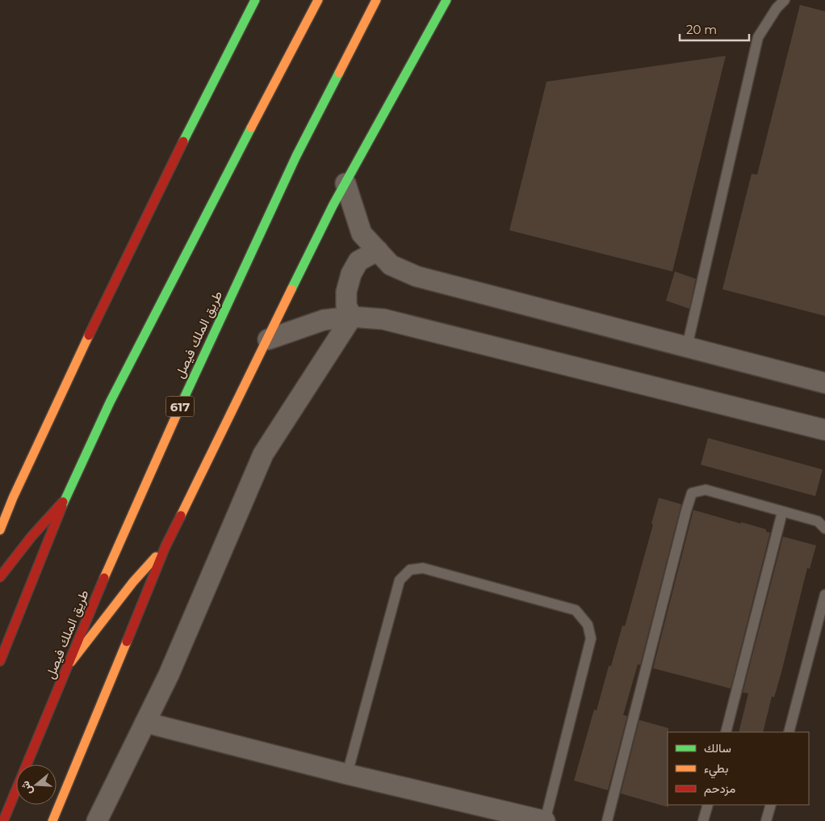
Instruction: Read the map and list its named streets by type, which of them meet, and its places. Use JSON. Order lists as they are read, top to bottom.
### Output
{
  "streets": {
    "main road": ["طريق الملك فيصل", "617"]
  },
  "legend": ["سالك", "بطيء", "مزدحم"],
  "scale_bar": "20 m",
  "north": "left"
}
